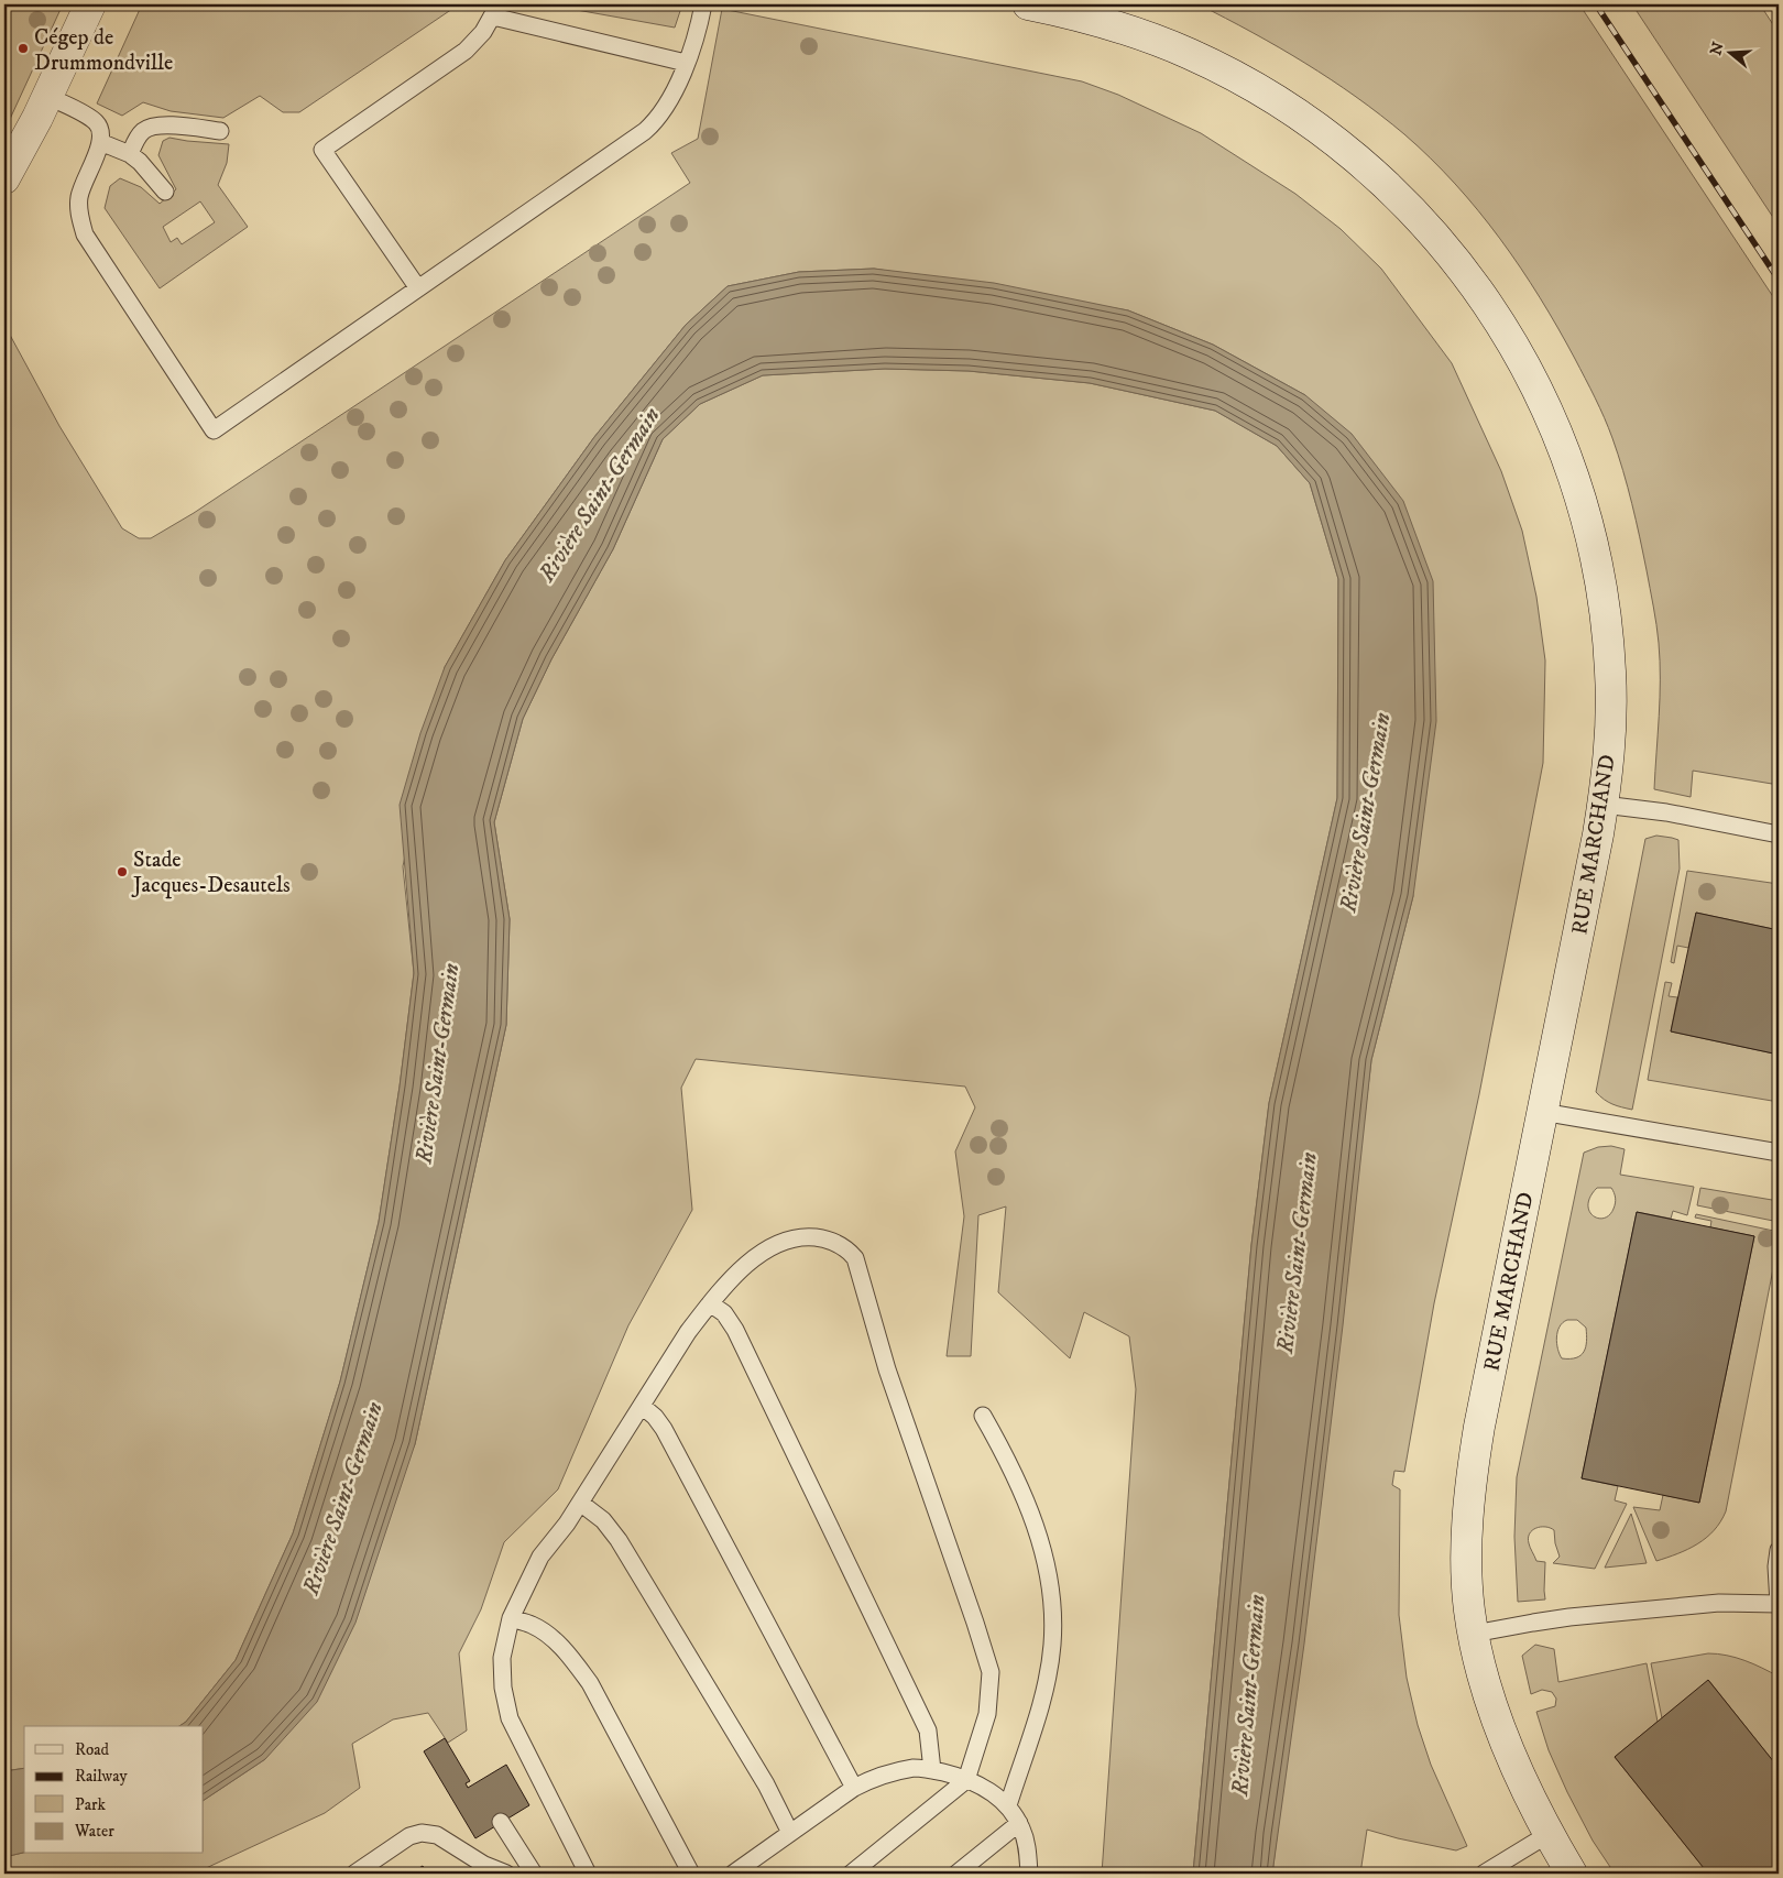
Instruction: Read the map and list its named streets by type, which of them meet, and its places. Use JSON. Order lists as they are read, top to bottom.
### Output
{
  "streets": {
    "street": ["RUE MARCHAND"]
  },
  "water": ["Rivière Saint-Germain"],
  "places": ["Cégep de Drummondville", "Stade Jacques-Desautels"],
  "legend": [
    "Road",
    "Railway",
    "Park",
    "Water"
  ],
  "north": "left"
}
